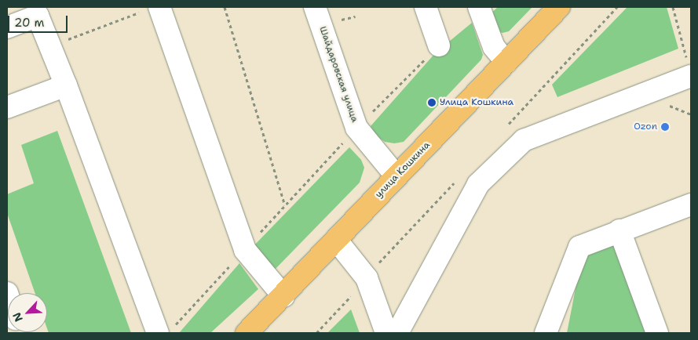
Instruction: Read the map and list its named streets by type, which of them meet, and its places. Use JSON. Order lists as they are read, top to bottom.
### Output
{
  "streets": {
    "main road": ["улица Кошкина"],
    "street": ["Шайдаровская улица"]
  },
  "crossings": [
    ["Шайдаровская улица", "улица Кошкина"]
  ],
  "places": ["Улица Кошкина", "Ozon"],
  "scale_bar": "20 m",
  "north": "bottom left"
}
